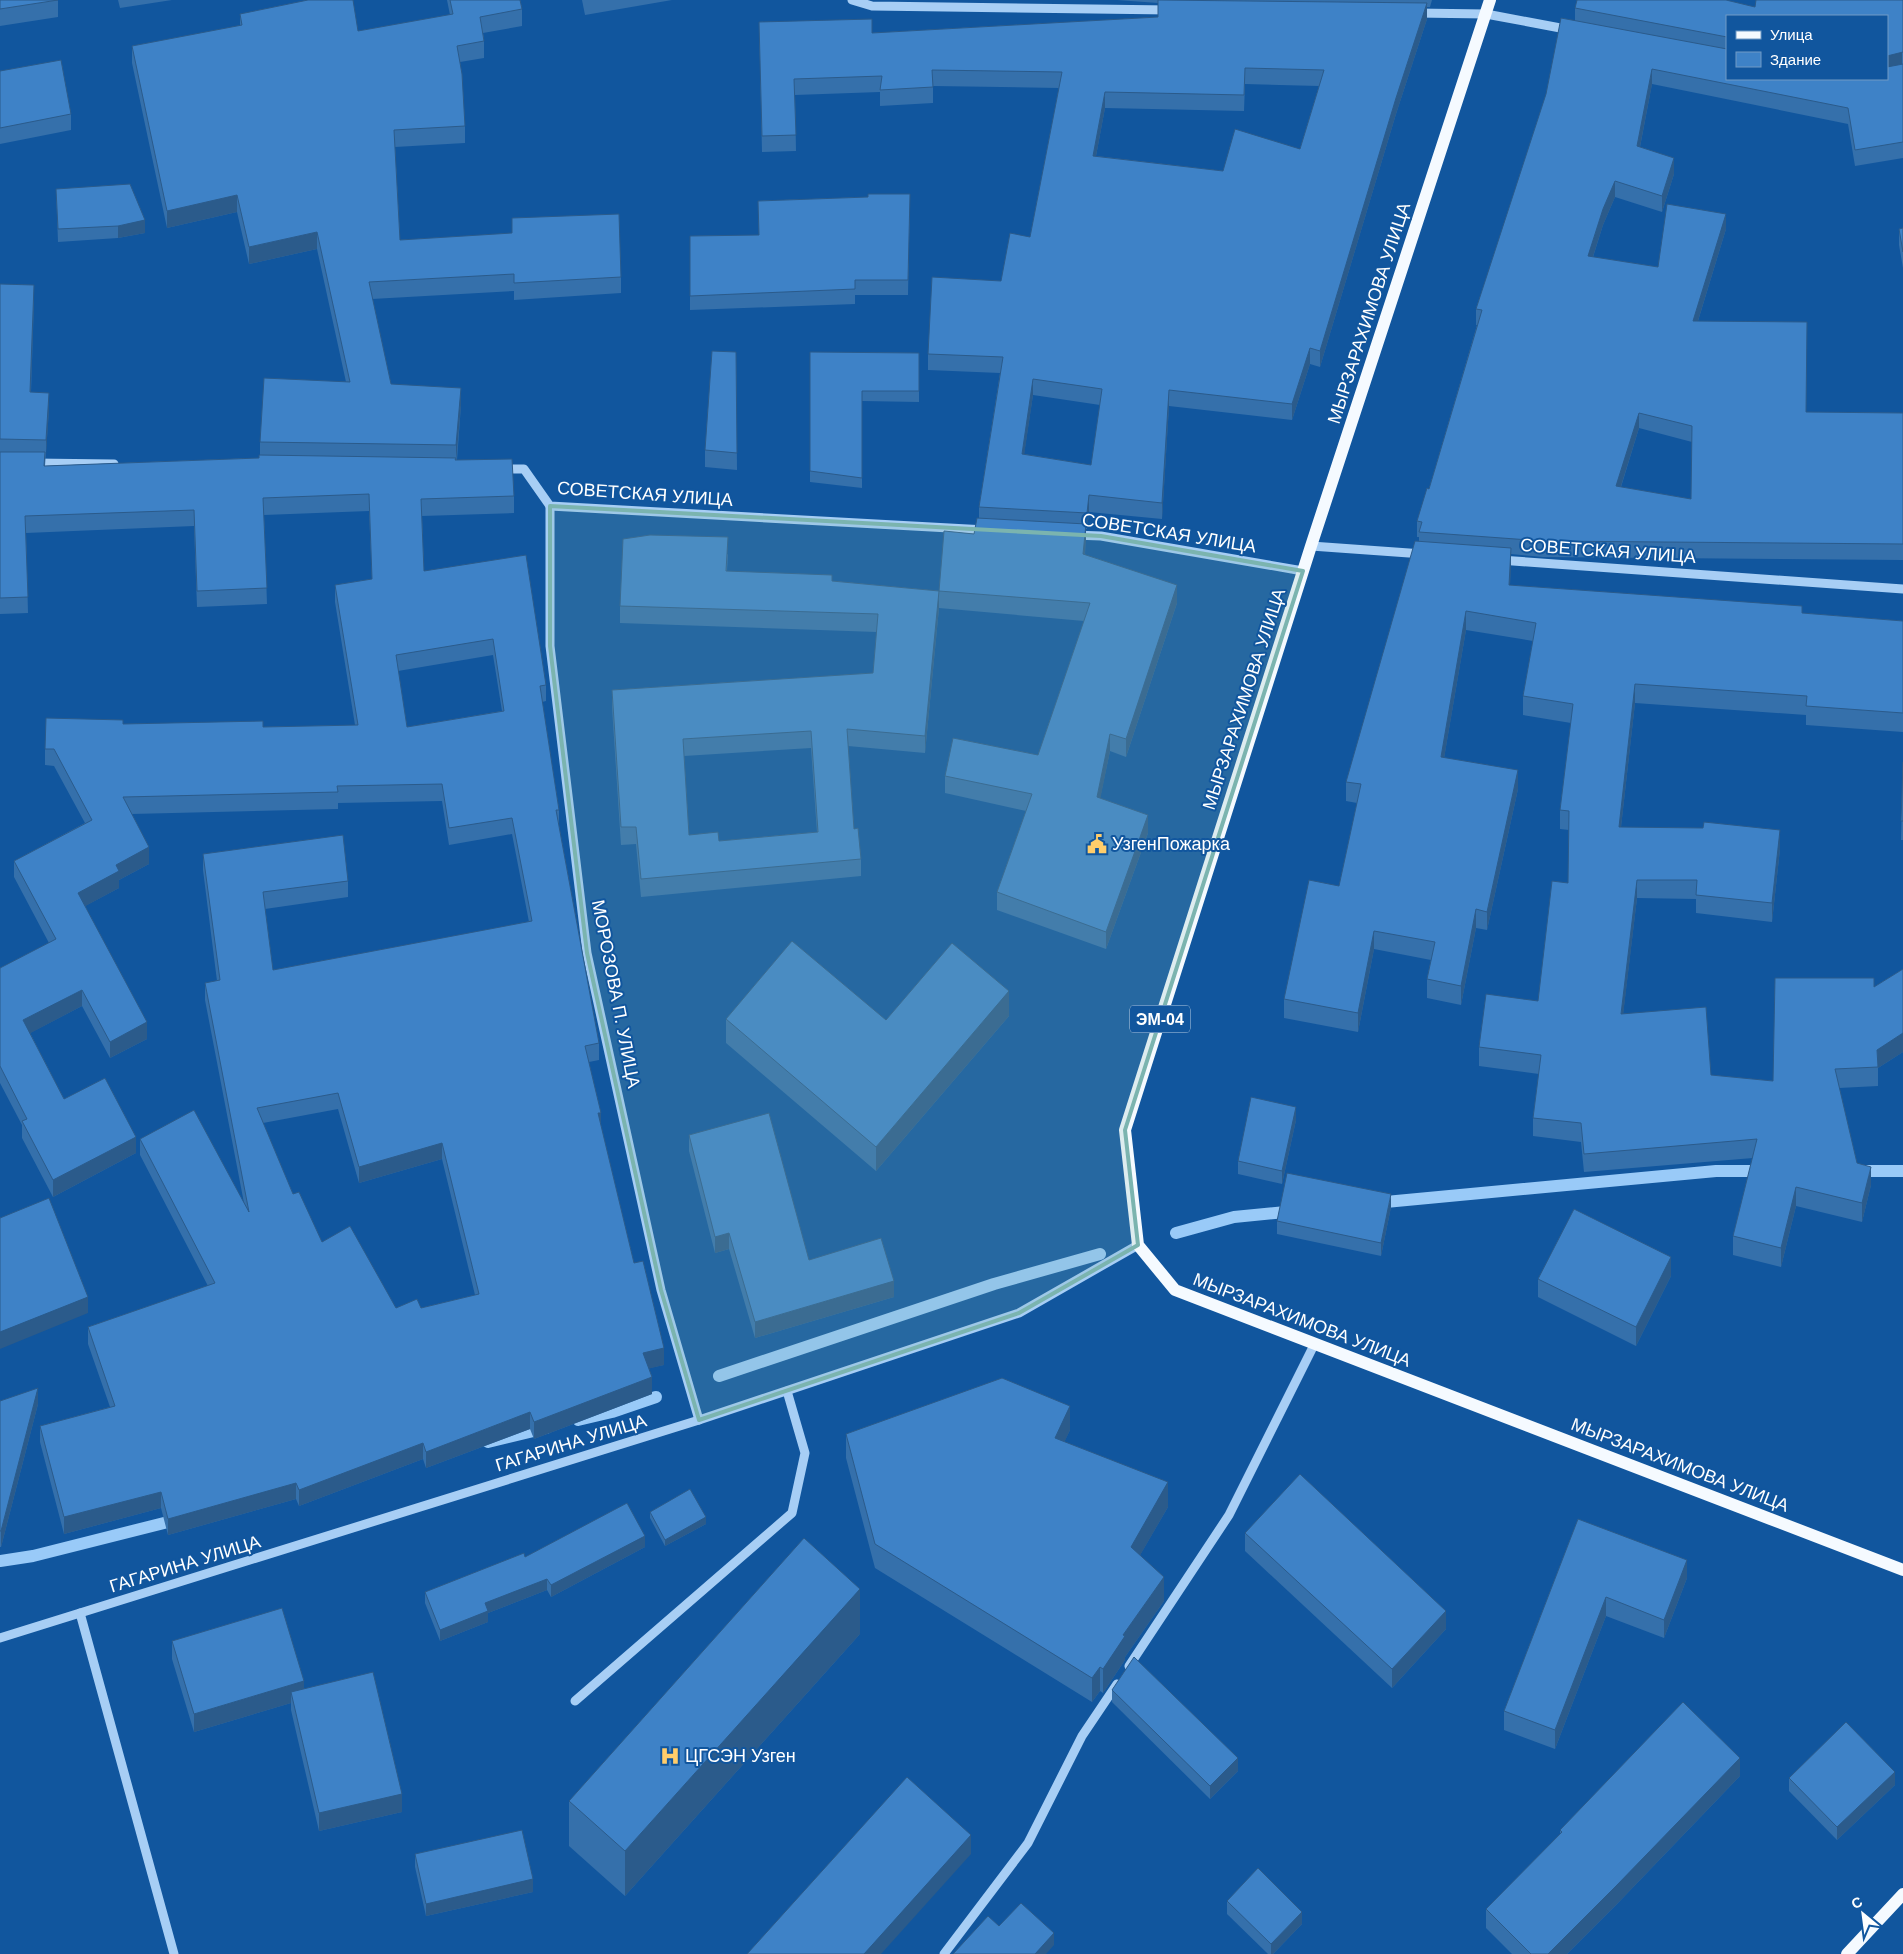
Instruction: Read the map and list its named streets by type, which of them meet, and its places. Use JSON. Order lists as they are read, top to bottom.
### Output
{
  "streets": {
    "main road": ["МЫРЗАРАХИМОВА УЛИЦА", "ЭМ-04"],
    "street": ["СОВЕТСКАЯ УЛИЦА", "МОРОЗОВА П. УЛИЦА", "ГАГАРИНА УЛИЦА"]
  },
  "crossings": [
    ["МЫРЗАРАХИМОВА УЛИЦА", "СОВЕТСКАЯ УЛИЦА"],
    ["МЫРЗАРАХИМОВА УЛИЦА", "ГАГАРИНА УЛИЦА"],
    ["СОВЕТСКАЯ УЛИЦА", "МОРОЗОВА П. УЛИЦА"],
    ["МОРОЗОВА П. УЛИЦА", "ГАГАРИНА УЛИЦА"]
  ],
  "places": {
    "public building": ["УзгенПожарка"],
    "hospital": ["ЦГСЭН Узген"]
  },
  "legend": ["Улица", "Здание"],
  "north": "top left"
}
